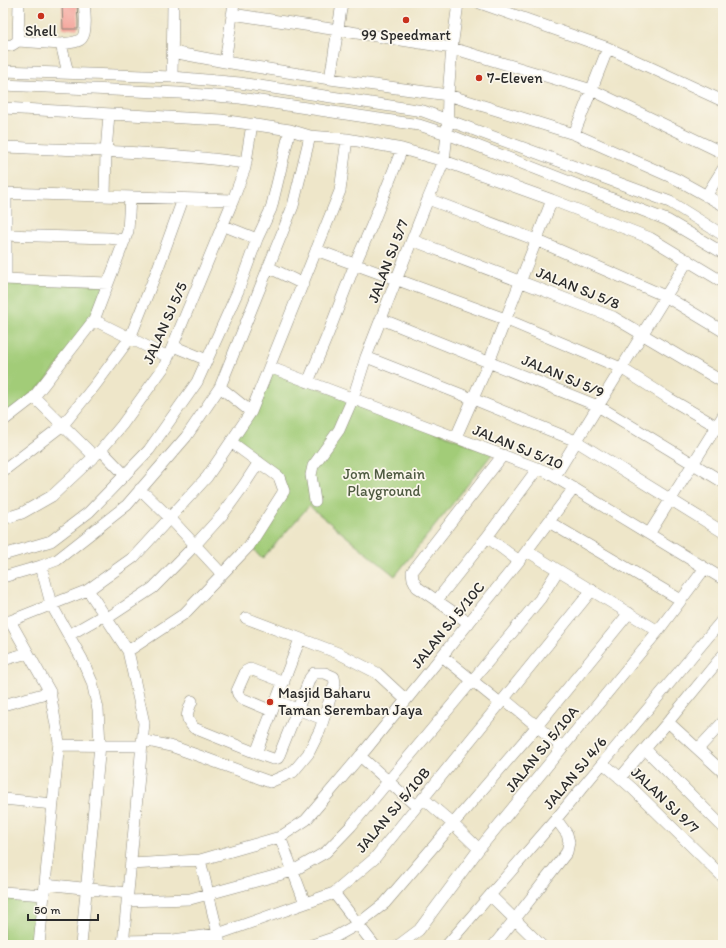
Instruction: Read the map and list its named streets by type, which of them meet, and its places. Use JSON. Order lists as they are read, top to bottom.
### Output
{
  "streets": {
    "street": [
      "JALAN SJ 5/7",
      "JALAN SJ 5/8",
      "JALAN SJ 5/5",
      "JALAN SJ 5/9",
      "JALAN SJ 5/10",
      "JALAN SJ 5/10C",
      "JALAN SJ 5/10A",
      "JALAN SJ 4/6",
      "JALAN SJ 9/7",
      "JALAN SJ 5/10B"
    ]
  },
  "crossings": [
    ["JALAN SJ 5/7", "JALAN SJ 5/8"],
    ["JALAN SJ 5/7", "JALAN SJ 5/9"],
    ["JALAN SJ 5/7", "JALAN SJ 5/10"],
    ["JALAN SJ 5/10", "JALAN SJ 5/10C"],
    ["JALAN SJ 5/10", "JALAN SJ 5/10A"],
    ["JALAN SJ 4/6", "JALAN SJ 9/7"]
  ],
  "parks": ["Jom Memain Playground"],
  "places": [
    "Shell",
    "99 Speedmart",
    "7-Eleven",
    "Masjid Baharu Taman Seremban Jaya"
  ],
  "scale_bar": "50 m"
}
